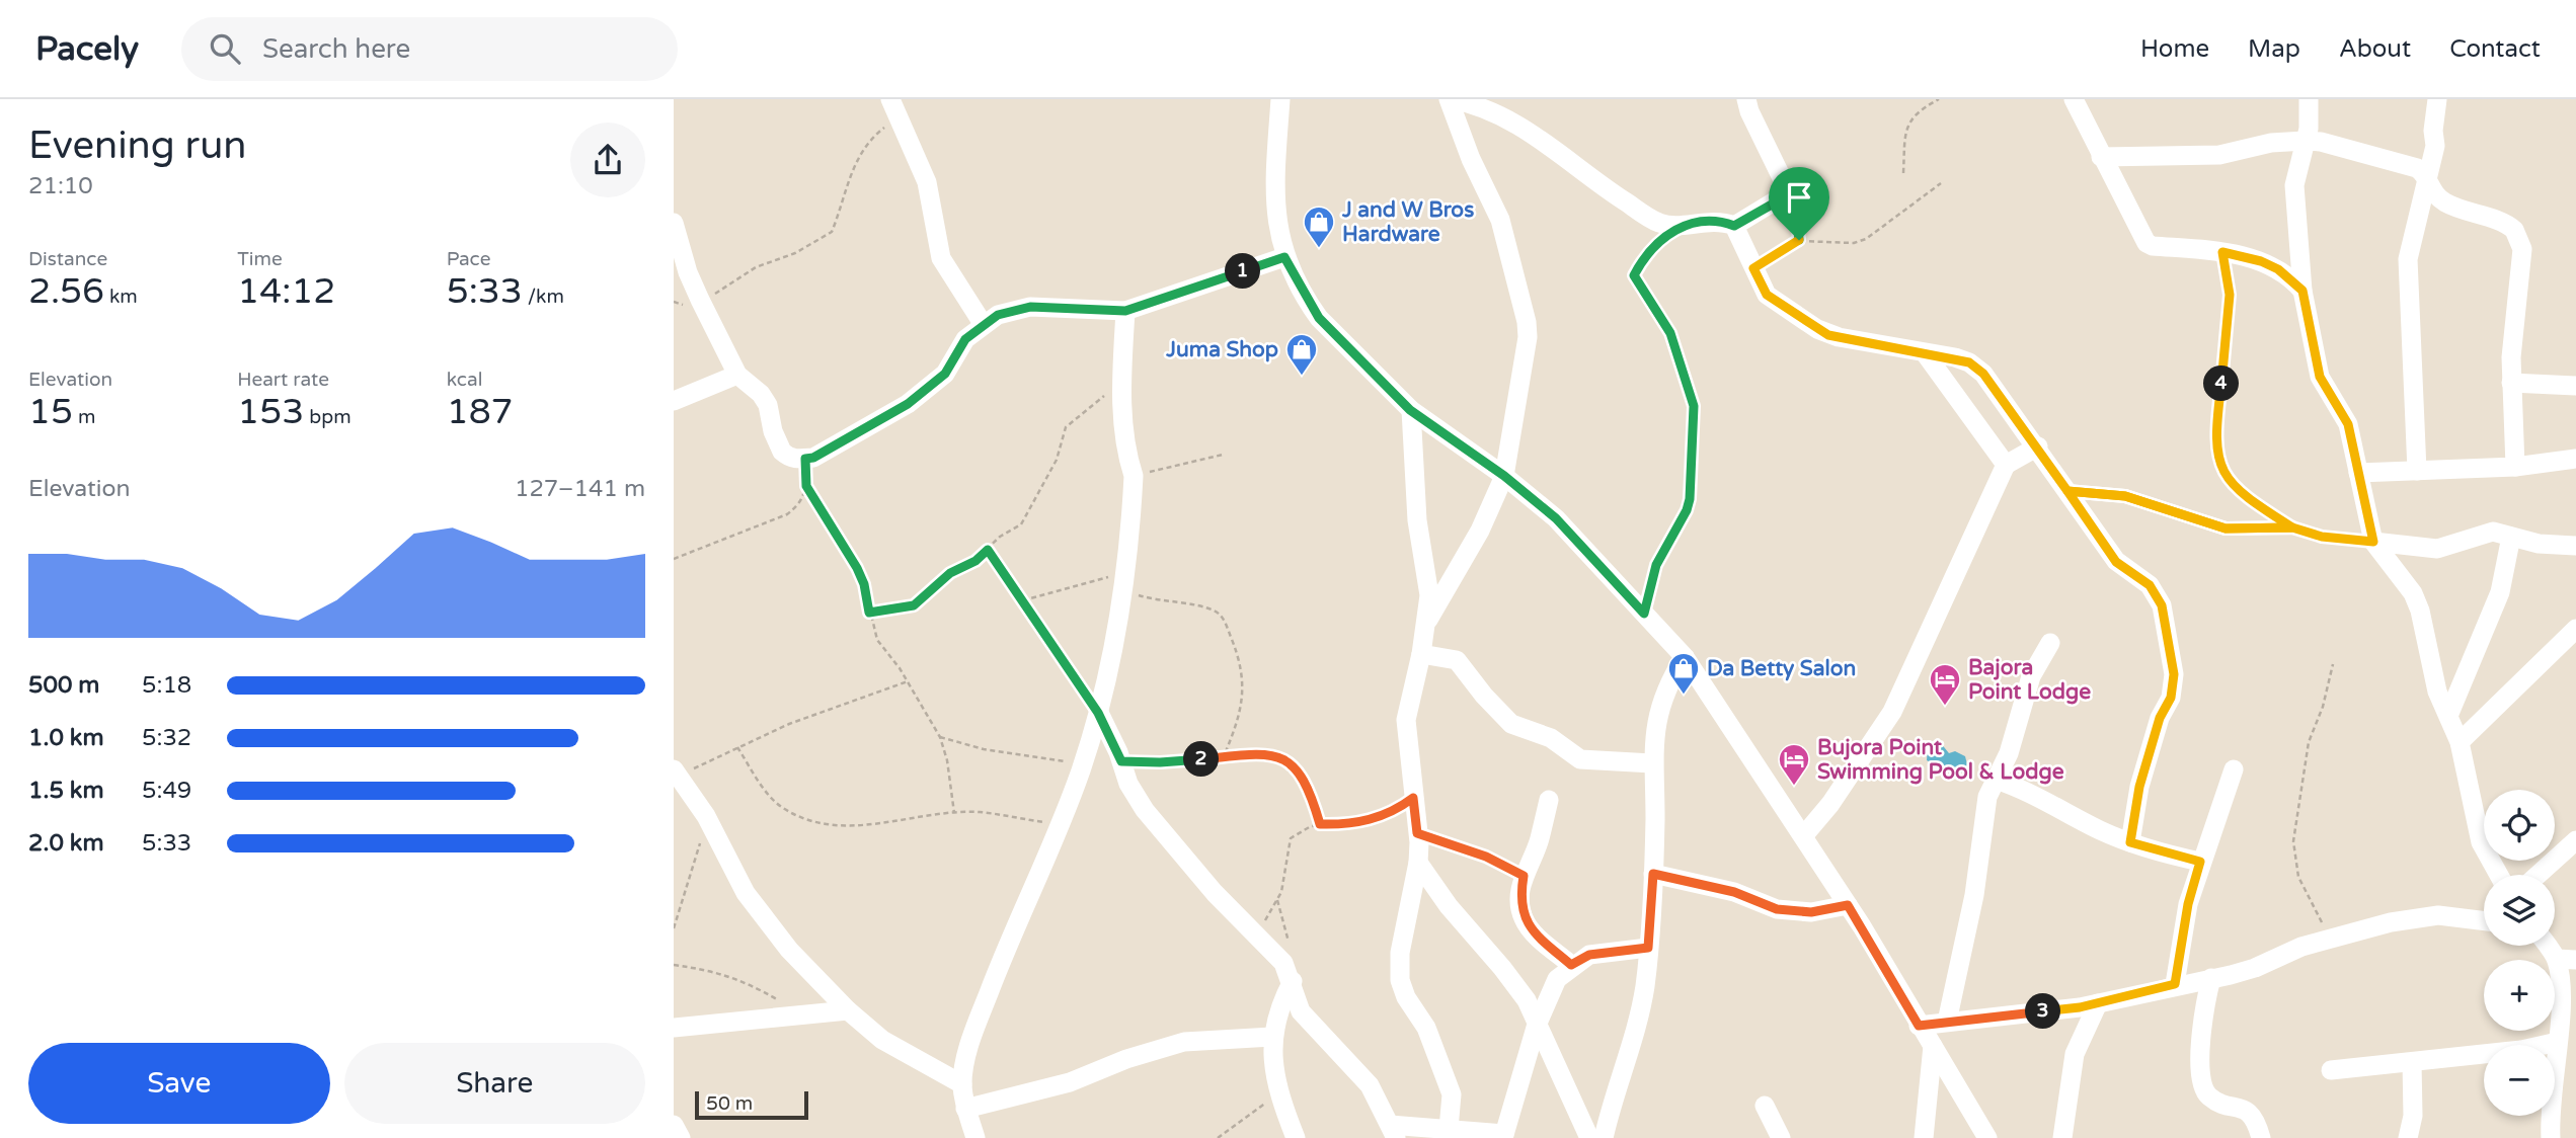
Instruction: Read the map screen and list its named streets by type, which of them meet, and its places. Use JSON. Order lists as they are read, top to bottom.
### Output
{
  "places": {
    "shop": ["J and W Bros Hardware", "Juma Shop", "Da Betty Salon"],
    "hotel": ["Bajora Point Lodge", "Bujora Point Swimming Pool & Lodge"]
  },
  "scale_bar": "50 m",
  "page": {
    "header": "Pacely",
    "search": "Search here",
    "nav": [
      "Home",
      "Map",
      "About",
      "Contact"
    ],
    "heading": ["Evening run", "21:10"],
    "stats": [
      ["Distance", "2.56 km"],
      ["Time", "14:12"],
      ["Pace", "5:33 /km"],
      ["Elevation", "15 m"],
      ["Heart rate", "153 bpm"],
      ["kcal", "187"]
    ],
    "pins": [
      "1",
      "4",
      "2",
      "3"
    ],
    "chart": ["Elevation", "127–141 m"],
    "list": [
      {
        "name": "500 m",
        "note": "5:18"
      },
      {
        "name": "1.0 km",
        "note": "5:32"
      },
      {
        "name": "1.5 km",
        "note": "5:49"
      },
      {
        "name": "2.0 km",
        "note": "5:33"
      }
    ],
    "map_buttons": ["+", "−"],
    "buttons": ["Save", "Share"],
    "scale": "50 m"
  }
}
